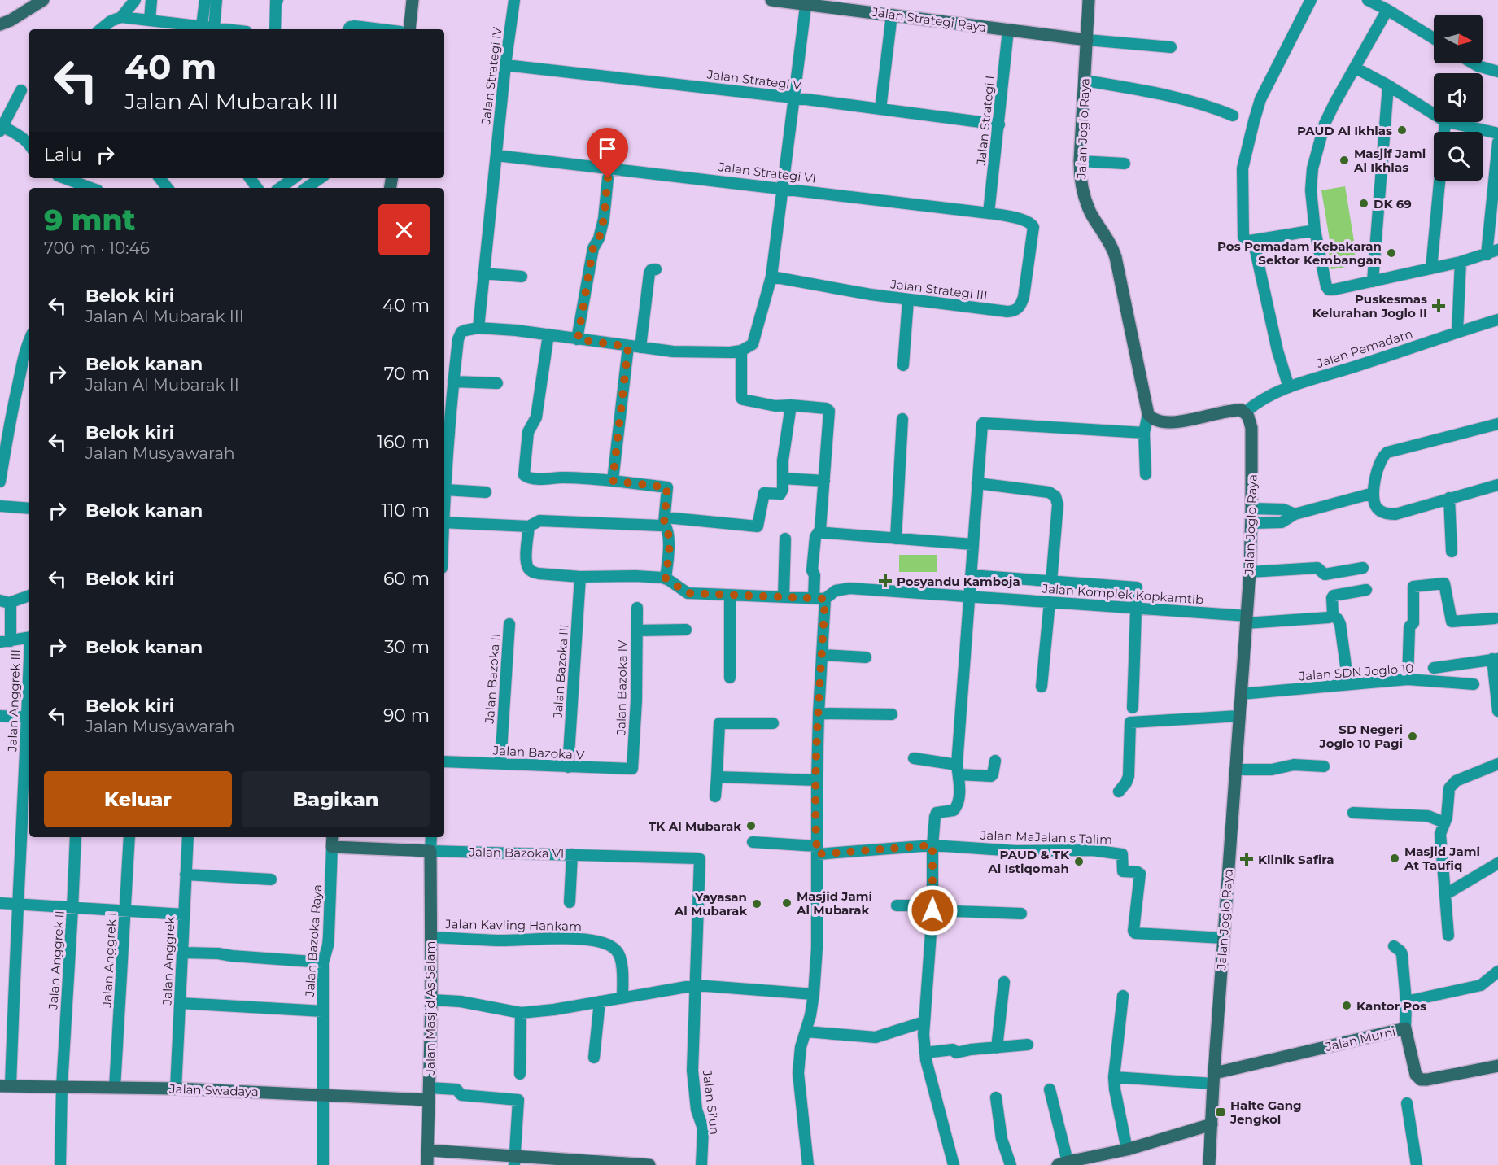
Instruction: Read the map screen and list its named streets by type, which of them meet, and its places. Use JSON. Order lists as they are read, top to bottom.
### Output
{
  "streets": {
    "street": [
      "Jalan Strategi Raya",
      "Jalan Strategi IV",
      "Jalan Strategi V",
      "Jalan Strategi I",
      "Jalan Joglo Raya",
      "Jalan Strategi VI",
      "Jalan Strategi III",
      "Jalan Pemadam",
      "Jalan Komplek Kopkamtib",
      "Jalan Bazoka III",
      "Jalan SDN Joglo 10",
      "Jalan Bazoka II",
      "Jalan Bazoka IV",
      "Jalan Anggrek III",
      "Jalan Bazoka V",
      "Jalan MaJalan s Talim",
      "Jalan Bazoka VI",
      "Jalan Kavling Hankam",
      "Jalan Bazoka Raya",
      "Jalan Anggrek II",
      "Jalan Anggrek I",
      "Jalan Anggrek",
      "Jalan Masjid As Salam",
      "Jalan Murni",
      "Jalan Swadaya",
      "Jalan Si'un"
    ]
  },
  "crossings": [
    ["Jalan Strategi Raya", "Jalan Strategi I"],
    ["Jalan Strategi Raya", "Jalan Joglo Raya"],
    ["Jalan Strategi IV", "Jalan Strategi V"],
    ["Jalan Strategi IV", "Jalan Strategi VI"],
    ["Jalan Strategi V", "Jalan Strategi I"],
    ["Jalan Strategi I", "Jalan Strategi VI"],
    ["Jalan Joglo Raya", "Jalan Pemadam"],
    ["Jalan Joglo Raya", "Jalan Komplek Kopkamtib"],
    ["Jalan Joglo Raya", "Jalan SDN Joglo 10"],
    ["Jalan Joglo Raya", "Jalan MaJalan s Talim"],
    ["Jalan Joglo Raya", "Jalan Murni"],
    ["Jalan Strategi VI", "Jalan Strategi III"],
    ["Jalan Bazoka III", "Jalan Bazoka V"],
    ["Jalan Bazoka II", "Jalan Bazoka V"],
    ["Jalan Bazoka IV", "Jalan Bazoka V"],
    ["Jalan Anggrek III", "Jalan Swadaya"],
    ["Jalan Bazoka VI", "Jalan Bazoka Raya"],
    ["Jalan Bazoka VI", "Jalan Masjid As Salam"],
    ["Jalan Bazoka VI", "Jalan Si'un"],
    ["Jalan Kavling Hankam", "Jalan Masjid As Salam"],
    ["Jalan Bazoka Raya", "Jalan Swadaya"],
    ["Jalan Anggrek II", "Jalan Swadaya"],
    ["Jalan Anggrek I", "Jalan Swadaya"],
    ["Jalan Anggrek", "Jalan Swadaya"],
    ["Jalan Masjid As Salam", "Jalan Swadaya"]
  ],
  "places": {
    "other": [
      "PAUD Al Ikhlas",
      "Masjif Jami Al Ikhlas",
      "DK 69",
      "Pos Pemadam Kebakaran Sektor Kembangan",
      "SD Negeri Joglo 10 Pagi",
      "TK Al Mubarak",
      "Masjid Jami At Taufiq",
      "PAUD & TK Al Istiqomah",
      "Masjid Jami Al Mubarak",
      "Yayasan Al Mubarak",
      "Kantor Pos"
    ],
    "health": ["Puskesmas Kelurahan Joglo II", "Posyandu Kamboja", "Klinik Safira"],
    "transit": ["Halte Gang Jengkol"]
  },
  "north": "right",
  "page": {
    "turn": ["40 m", "Jalan Al Mubarak III"],
    "then": "Lalu",
    "heading": ["9 mnt", "700 m · 10:46"],
    "list": [
      {
        "name": "Belok kiri",
        "note": "Jalan Al Mubarak III",
        "value": "40 m"
      },
      {
        "name": "Belok kanan",
        "note": "Jalan Al Mubarak II",
        "value": "70 m"
      },
      {
        "name": "Belok kiri",
        "note": "Jalan Musyawarah",
        "value": "160 m"
      },
      {
        "name": "Belok kanan",
        "value": "110 m"
      },
      {
        "name": "Belok kiri",
        "value": "60 m"
      },
      {
        "name": "Belok kanan",
        "value": "30 m"
      },
      {
        "name": "Belok kiri",
        "note": "Jalan Musyawarah",
        "value": "90 m"
      }
    ],
    "buttons": ["Keluar", "Bagikan"]
  }
}
